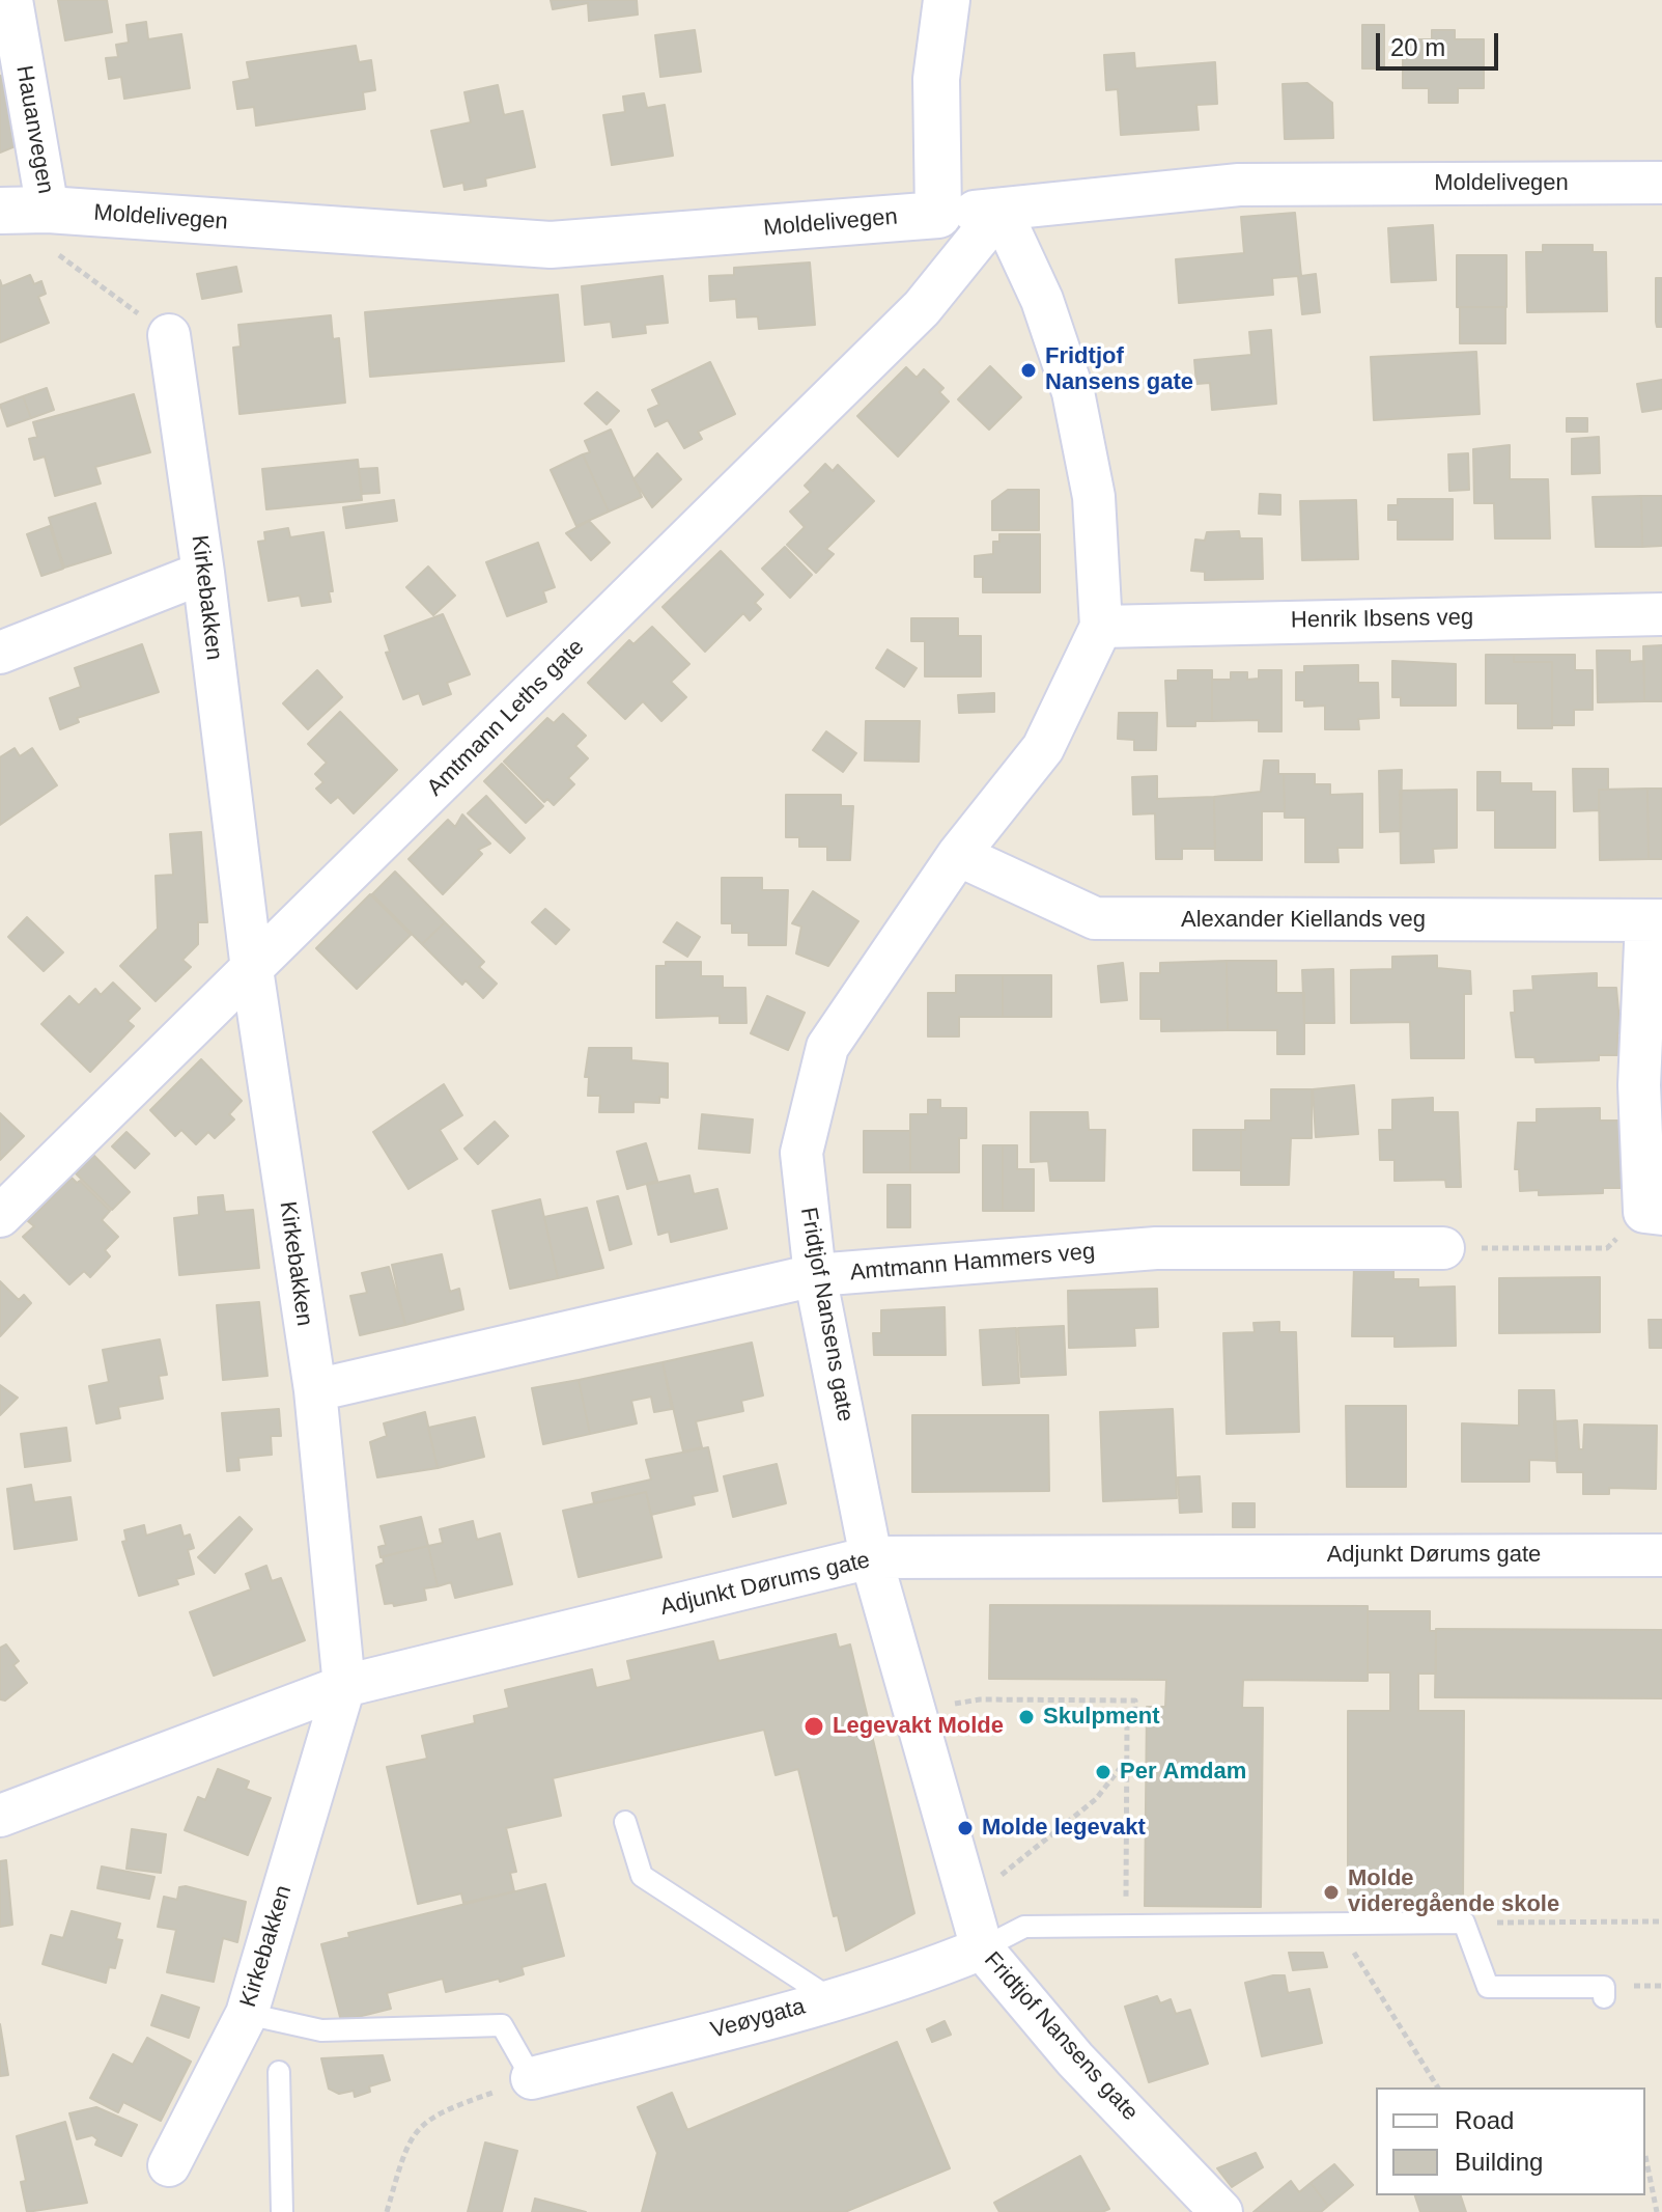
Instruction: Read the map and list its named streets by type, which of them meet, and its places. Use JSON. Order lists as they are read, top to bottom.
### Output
{
  "streets": {
    "main road": ["Moldelivegen"],
    "street": [
      "Hauanvegen",
      "Kirkebakken",
      "Henrik Ibsens veg",
      "Amtmann Leths gate",
      "Alexander Kiellands veg",
      "Amtmann Hammers veg",
      "Fridtjof Nansens gate",
      "Adjunkt Dørums gate",
      "Veøygata"
    ]
  },
  "crossings": [
    ["Hauanvegen", "Moldelivegen"],
    ["Moldelivegen", "Amtmann Leths gate"],
    ["Moldelivegen", "Fridtjof Nansens gate"],
    ["Kirkebakken", "Amtmann Leths gate"],
    ["Kirkebakken", "Amtmann Hammers veg"],
    ["Kirkebakken", "Adjunkt Dørums gate"],
    ["Henrik Ibsens veg", "Fridtjof Nansens gate"],
    ["Amtmann Leths gate", "Fridtjof Nansens gate"],
    ["Alexander Kiellands veg", "Fridtjof Nansens gate"],
    ["Amtmann Hammers veg", "Fridtjof Nansens gate"],
    ["Fridtjof Nansens gate", "Adjunkt Dørums gate"],
    ["Fridtjof Nansens gate", "Veøygata"]
  ],
  "places": [
    "Fridtjof Nansens gate",
    "Skulpment",
    "Legevakt Molde",
    "Per Amdam",
    "Molde legevakt",
    "Molde videregående skole"
  ],
  "legend": ["Road", "Building"],
  "scale_bar": "20 m"
}
